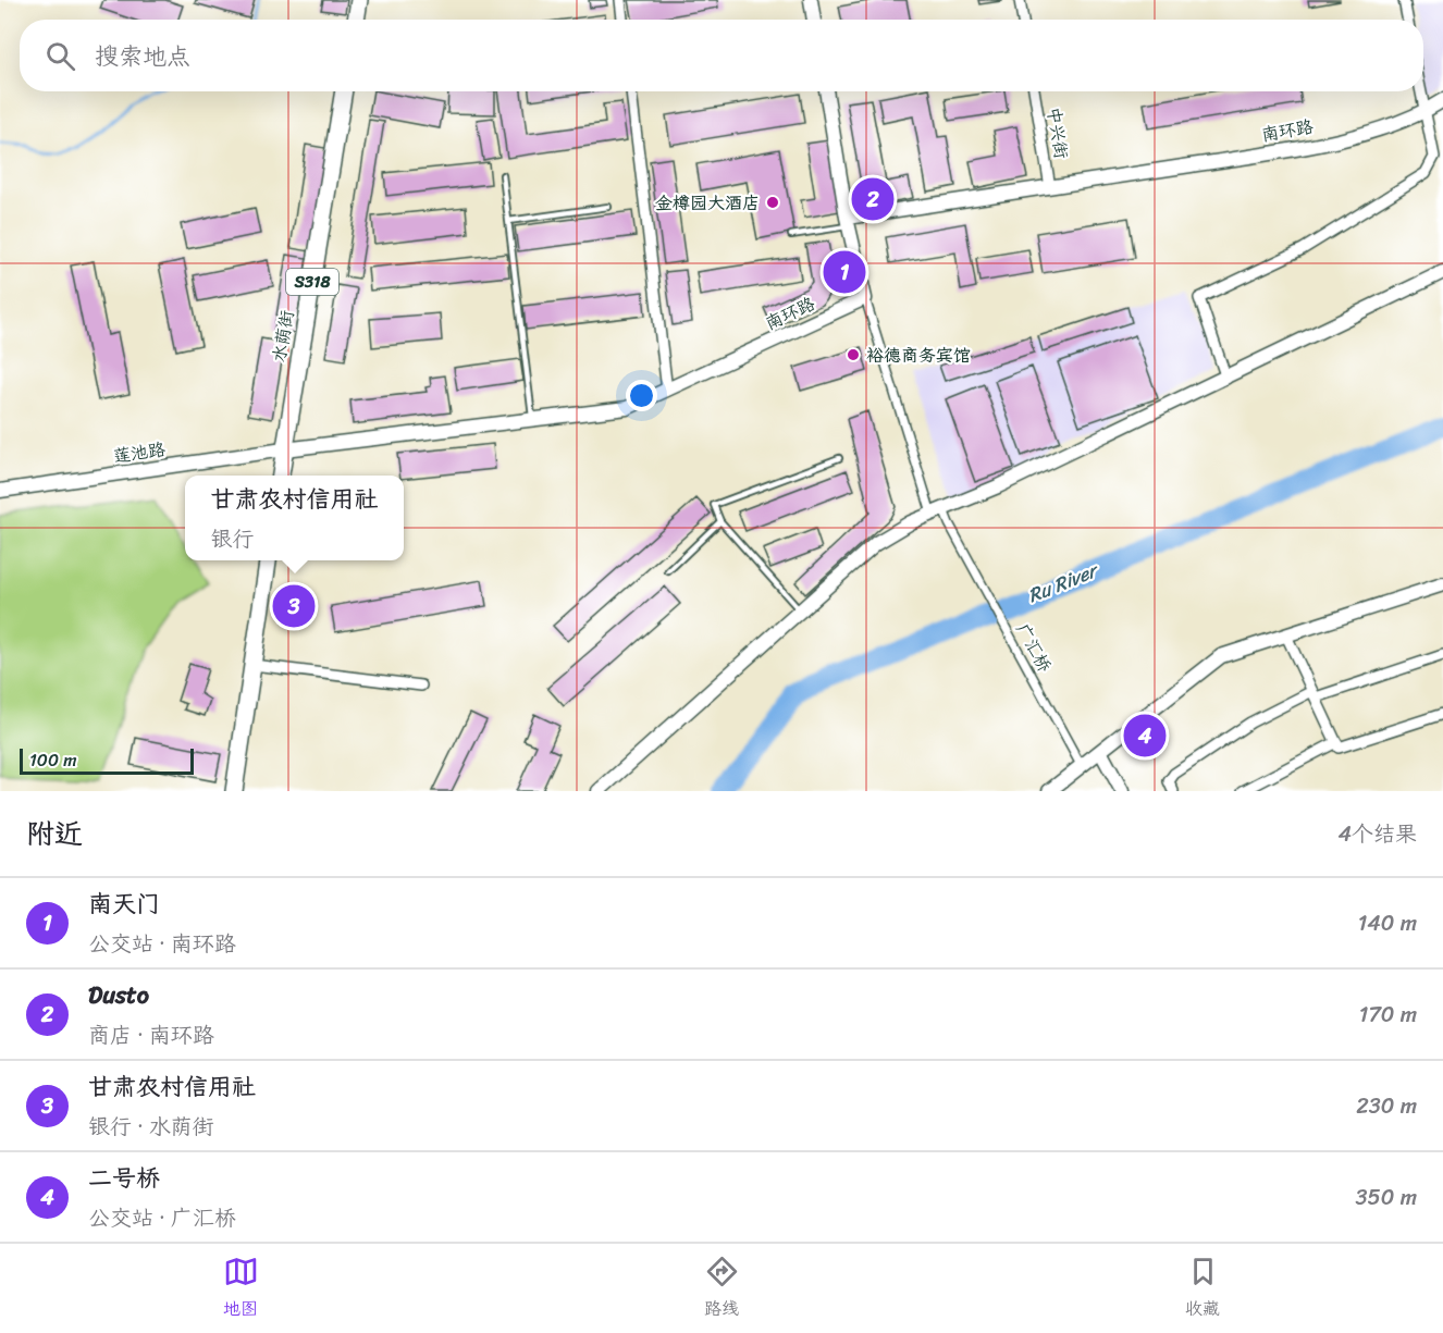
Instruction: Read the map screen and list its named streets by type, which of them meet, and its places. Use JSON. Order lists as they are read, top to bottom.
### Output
{
  "streets": {
    "main road": ["S318", "水荫街"],
    "street": [
      "南环路",
      "中兴街",
      "莲池路",
      "广汇桥"
    ]
  },
  "crossings": [
    ["南环路", "中兴街"],
    ["南环路", "水荫街"],
    ["南环路", "莲池路"],
    ["南环路", "广汇桥"],
    ["水荫街", "莲池路"]
  ],
  "water": ["Ru River"],
  "places": ["金樽园大酒店", "裕德商务宾馆"],
  "scale_bar": "100 m",
  "page": {
    "search": "搜索地点",
    "pins": [
      "2",
      "1",
      "3",
      "4"
    ],
    "popup": ["甘肃农村信用社", "银行"],
    "scale": "100 m",
    "heading": ["附近", "4个结果"],
    "list": [
      {
        "mark": "1",
        "name": "南天门",
        "note": "公交站 · 南环路",
        "value": "140 m"
      },
      {
        "mark": "2",
        "name": "Dusto",
        "note": "商店 · 南环路",
        "value": "170 m"
      },
      {
        "mark": "3",
        "name": "甘肃农村信用社",
        "note": "银行 · 水荫街",
        "value": "230 m"
      },
      {
        "mark": "4",
        "name": "二号桥",
        "note": "公交站 · 广汇桥",
        "value": "350 m"
      }
    ],
    "nav": ["地图", "路线", "收藏"]
  }
}
